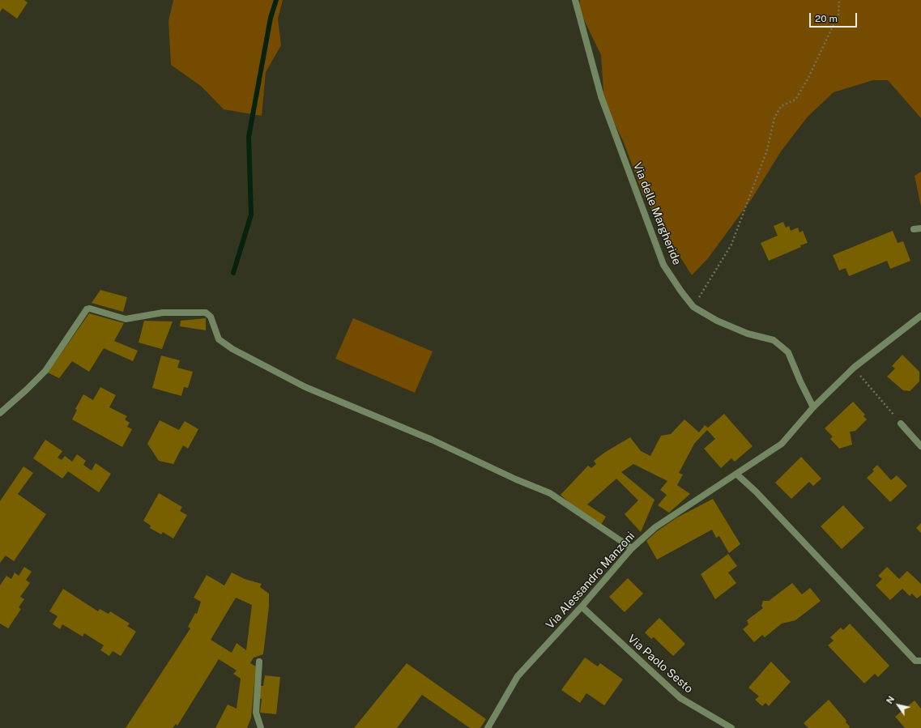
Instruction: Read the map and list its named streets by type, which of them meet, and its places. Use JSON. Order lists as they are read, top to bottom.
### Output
{
  "streets": {
    "street": ["Via delle Margheride", "Via Alessandro Manzoni", "Via Paolo Sesto"]
  },
  "crossings": [
    ["Via delle Margheride", "Via Alessandro Manzoni"],
    ["Via Alessandro Manzoni", "Via Paolo Sesto"]
  ],
  "scale_bar": "20 m",
  "north": "top left"
}
